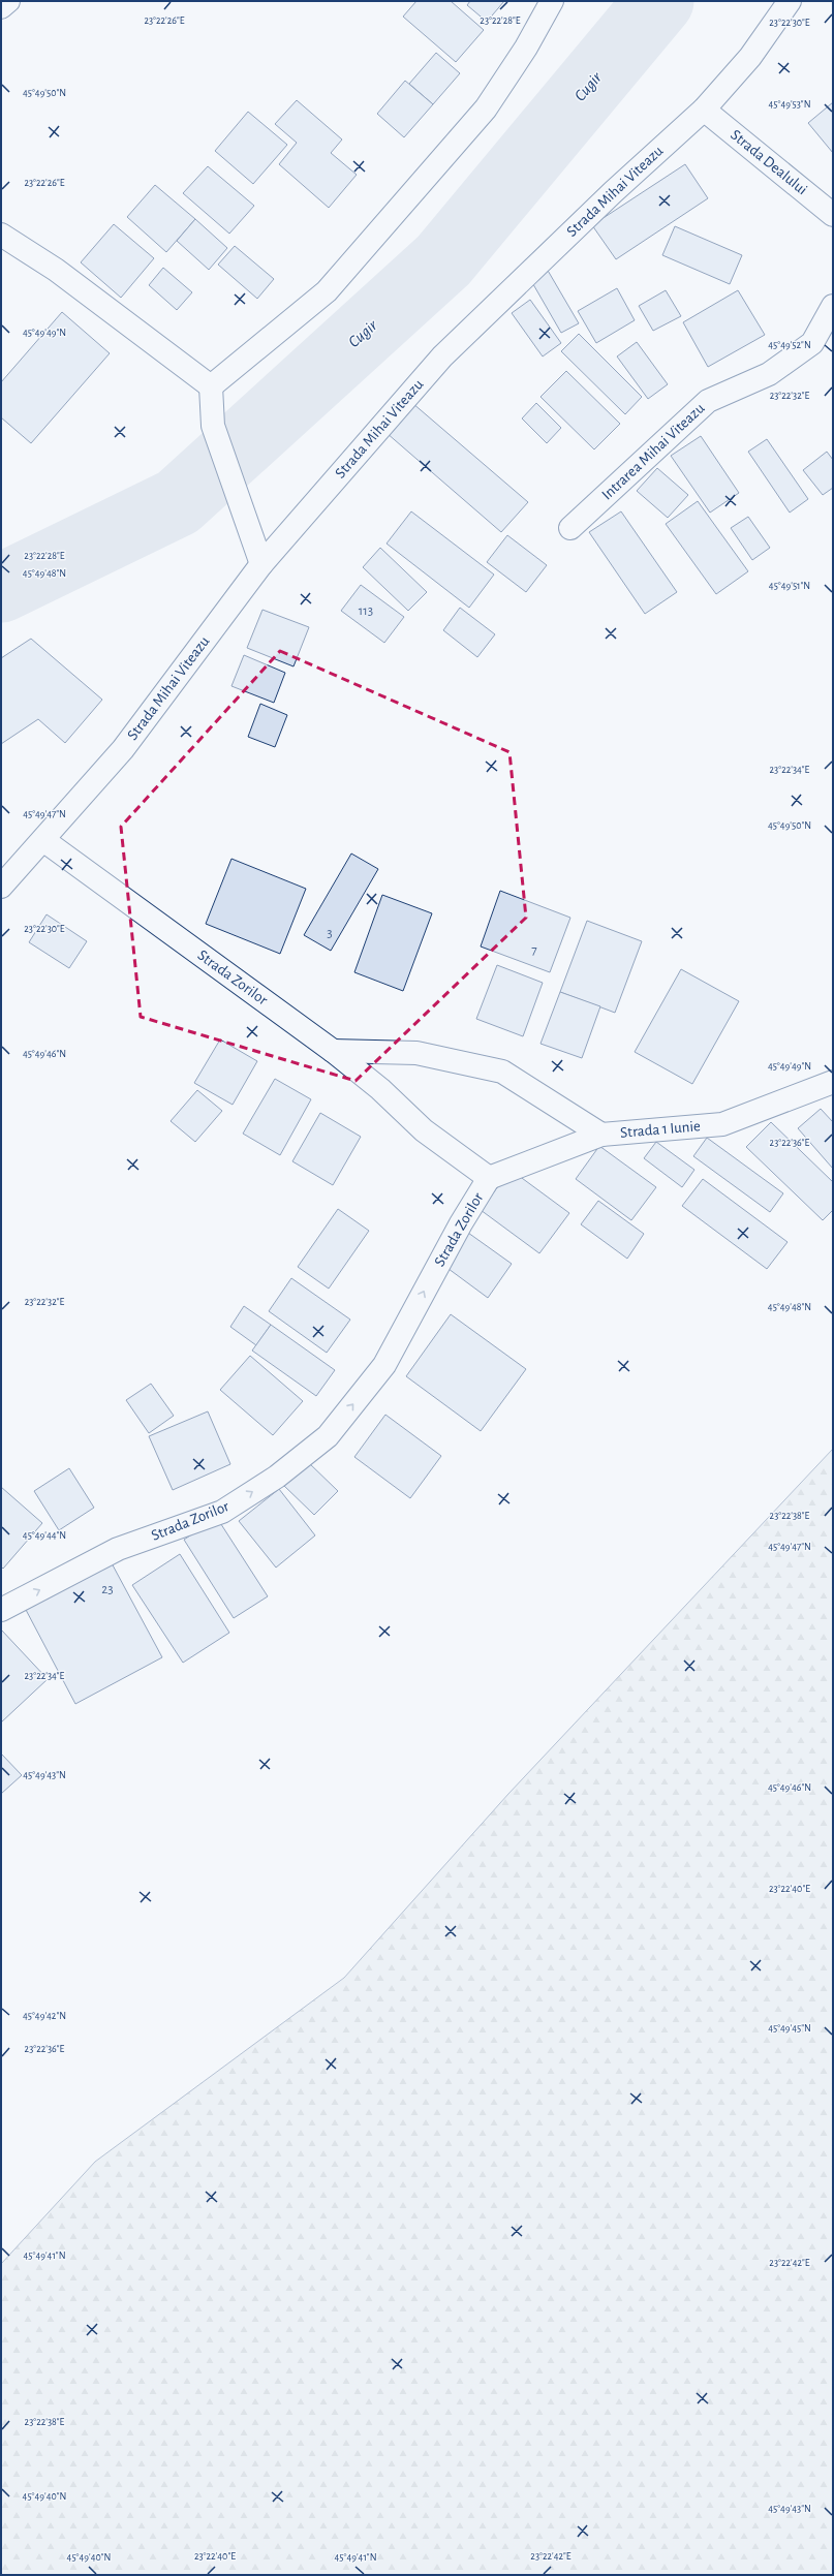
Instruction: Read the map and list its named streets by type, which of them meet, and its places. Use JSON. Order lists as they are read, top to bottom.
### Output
{
  "streets": {
    "street": [
      "Strada Dealului",
      "Strada Mihai Viteazu",
      "Intrarea Mihai Viteazu",
      "Strada Zorilor",
      "Strada 1 Iunie"
    ]
  },
  "crossings": [
    ["Strada Dealului", "Strada Mihai Viteazu"],
    ["Strada Mihai Viteazu", "Strada Zorilor"],
    ["Strada Zorilor", "Strada 1 Iunie"]
  ],
  "one_way": ["Strada Zorilor"],
  "water": ["Cugir"],
  "house_numbers": [
    "113",
    "3",
    "7",
    "23"
  ],
  "coordinates": [
    "23°22'26\"E",
    "23°22'28\"E",
    "23°22'30\"E",
    "45°49'50\"N",
    "45°49'53\"N",
    "45°49'49\"N",
    "45°49'52\"N",
    "23°22'32\"E",
    "45°49'48\"N",
    "45°49'51\"N",
    "23°22'34\"E",
    "45°49'47\"N",
    "45°49'46\"N",
    "23°22'36\"E",
    "23°22'38\"E",
    "45°49'44\"N",
    "45°49'43\"N",
    "23°22'40\"E",
    "45°49'42\"N",
    "45°49'45\"N",
    "45°49'41\"N",
    "23°22'42\"E",
    "45°49'40\"N"
  ]
}
